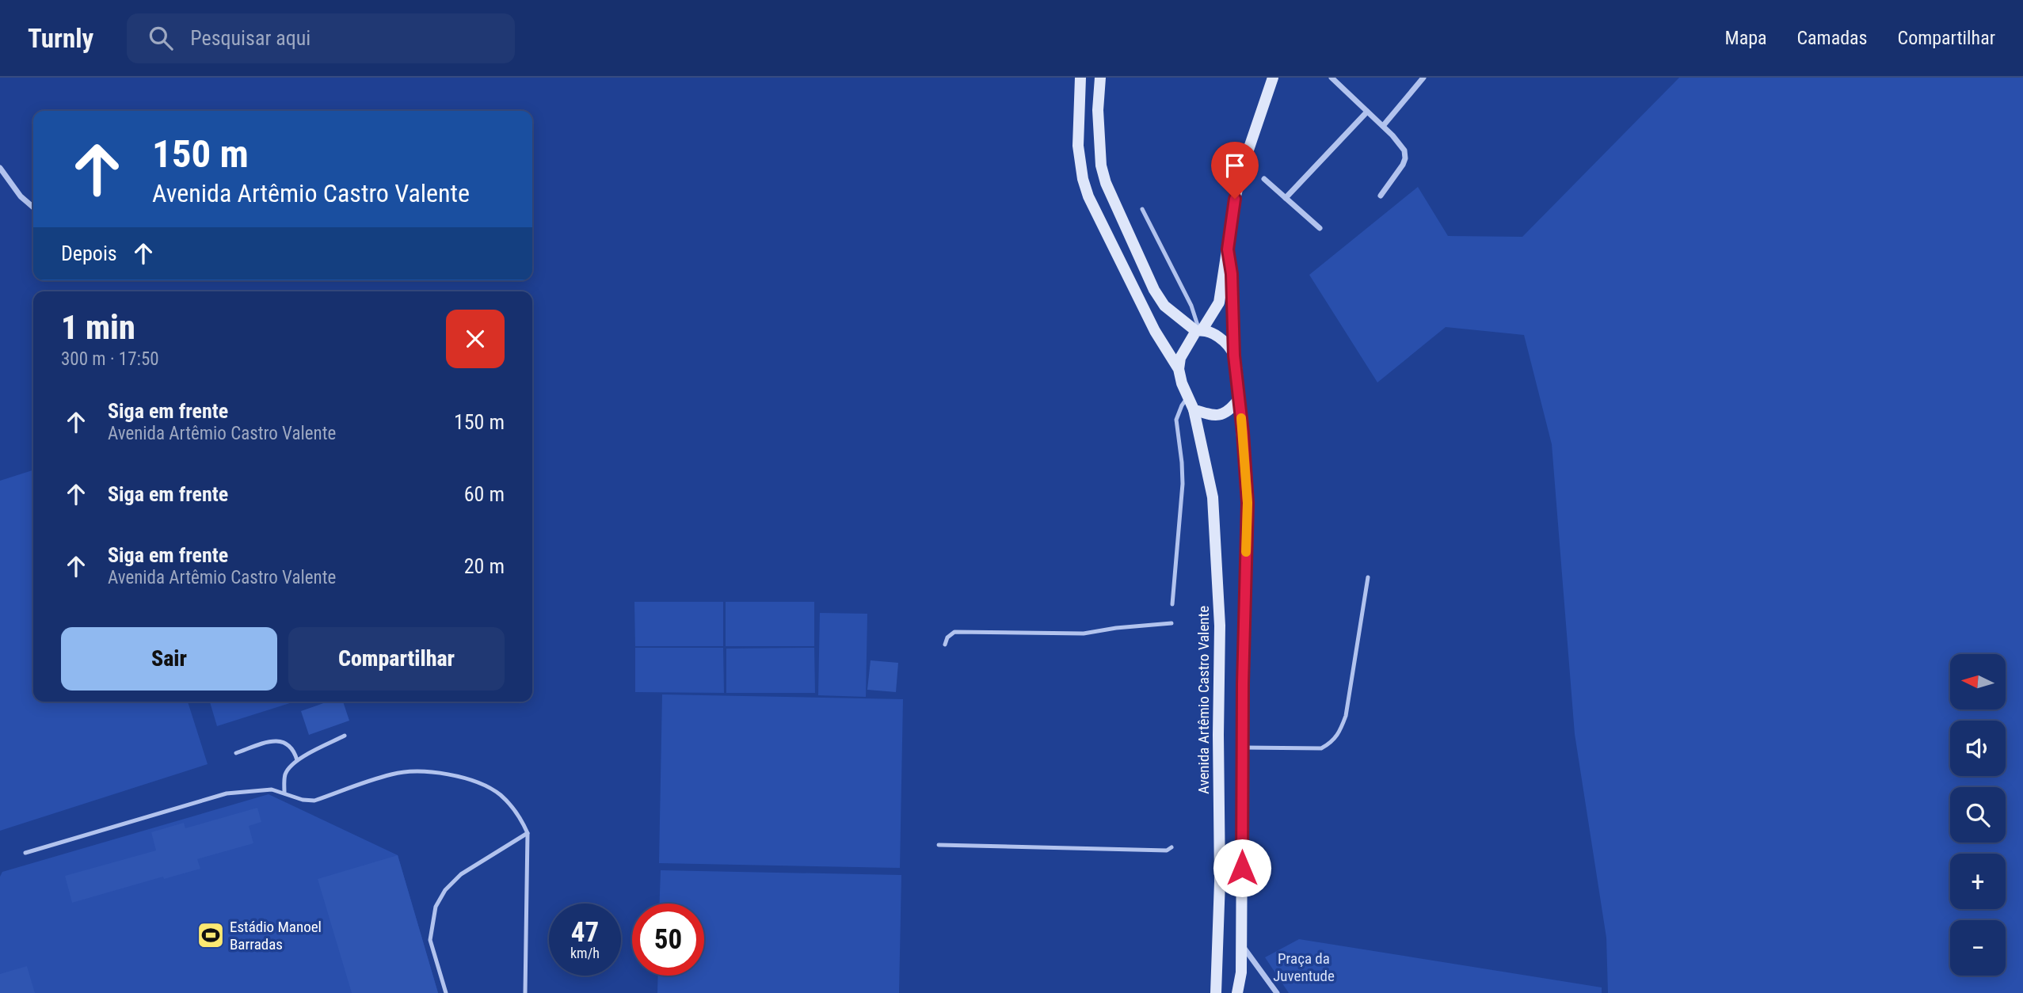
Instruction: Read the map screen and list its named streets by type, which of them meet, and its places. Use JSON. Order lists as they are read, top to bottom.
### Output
{
  "streets": {
    "main road": ["Avenida Artêmio Castro Valente"]
  },
  "parks": ["Praça da Juventude"],
  "places": {
    "sports": ["Estádio Manoel Barradas"]
  },
  "north": "left",
  "page": {
    "header": "Turnly",
    "search": "Pesquisar aqui",
    "nav": ["Mapa", "Camadas", "Compartilhar"],
    "turn": ["150 m", "Avenida Artêmio Castro Valente"],
    "then": "Depois",
    "heading": ["1 min", "300 m · 17:50"],
    "list": [
      {
        "name": "Siga em frente",
        "note": "Avenida Artêmio Castro Valente",
        "value": "150 m"
      },
      {
        "name": "Siga em frente",
        "value": "60 m"
      },
      {
        "name": "Siga em frente",
        "note": "Avenida Artêmio Castro Valente",
        "value": "20 m"
      }
    ],
    "buttons": ["Sair", "Compartilhar"],
    "map_buttons": ["+", "−"],
    "speed": "47 km/h",
    "limit": "50"
  }
}
